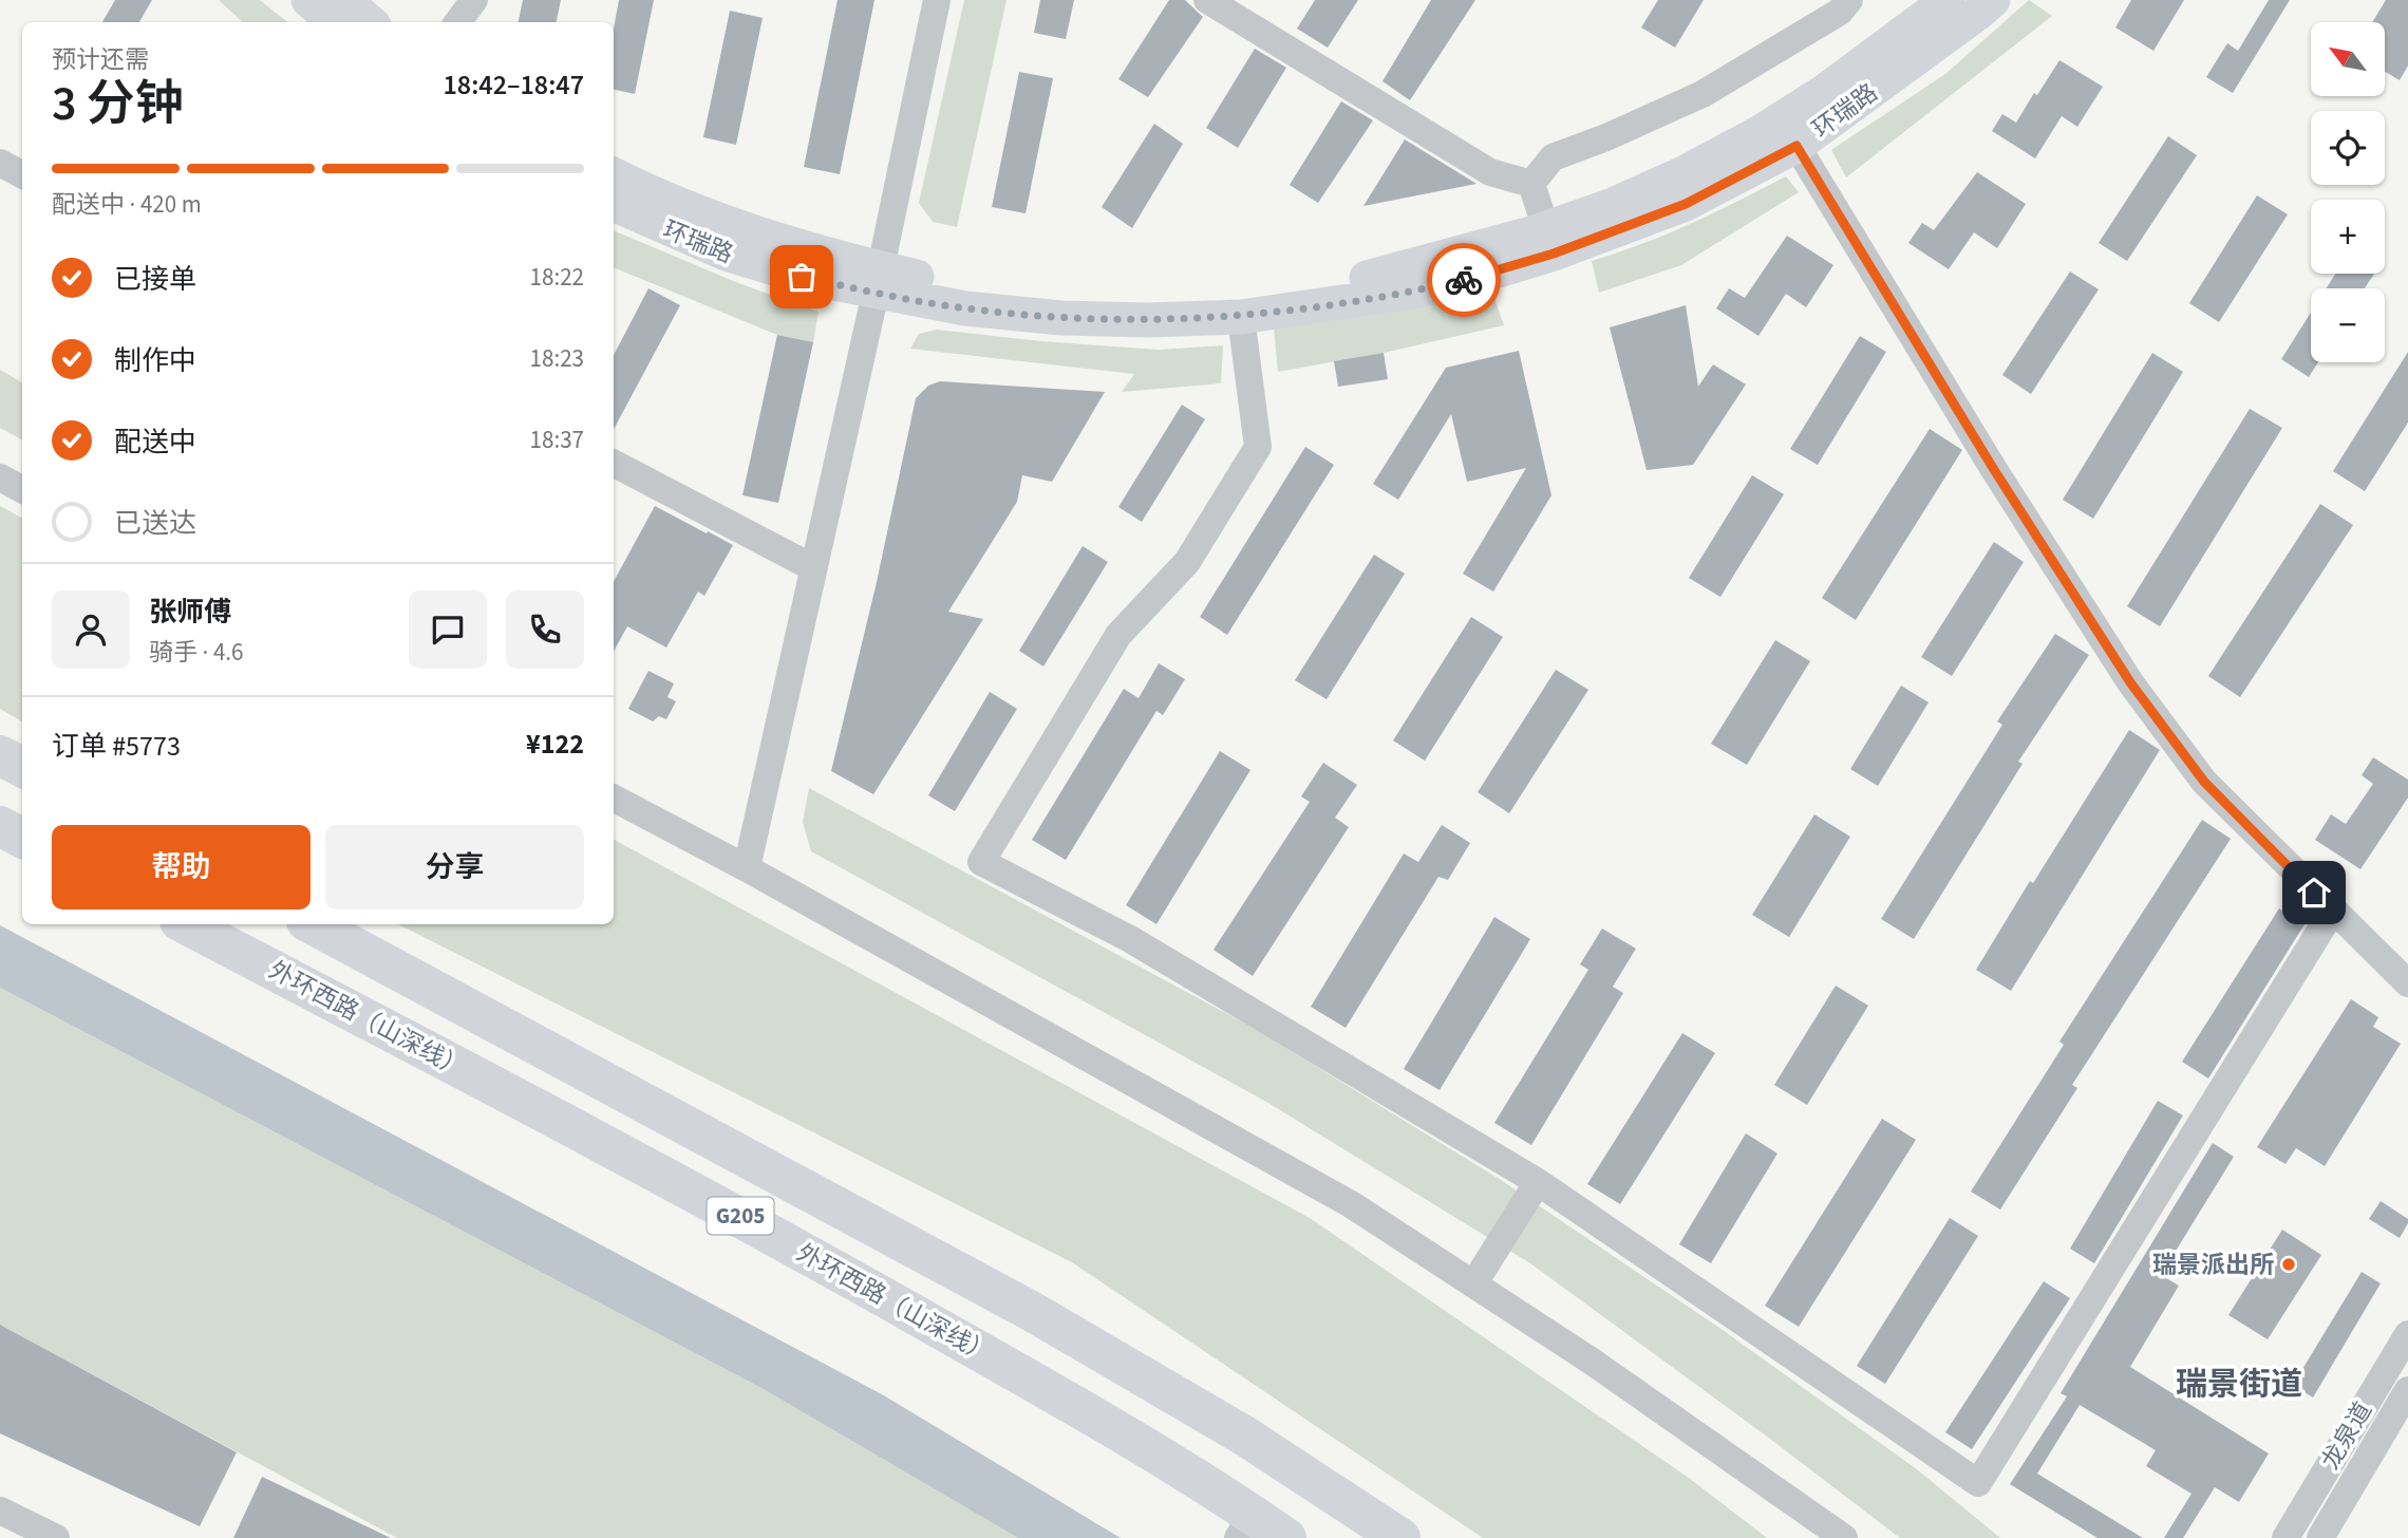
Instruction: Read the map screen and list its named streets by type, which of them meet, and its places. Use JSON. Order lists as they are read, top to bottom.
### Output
{
  "streets": {
    "highway": ["外环西路（山深线）", "G205"],
    "main road": ["环瑞路"],
    "street": ["龙泉道"]
  },
  "districts": ["瑞景街道"],
  "places": ["瑞景派出所"],
  "north": "top left",
  "page": {
    "map_buttons": ["+", "−"],
    "heading": ["3 分钟", "预计还需", "18:42–18:47"],
    "panel": [
      "张师傅",
      "骑手 · 4.6",
      "订单 #5773",
      "¥122"
    ],
    "bar": "配送中 · 420 m",
    "list": [
      ["已接单", "18:22"],
      ["制作中", "18:23"],
      ["配送中", "18:37"],
      "已送达"
    ],
    "buttons": ["帮助", "分享"]
  }
}
